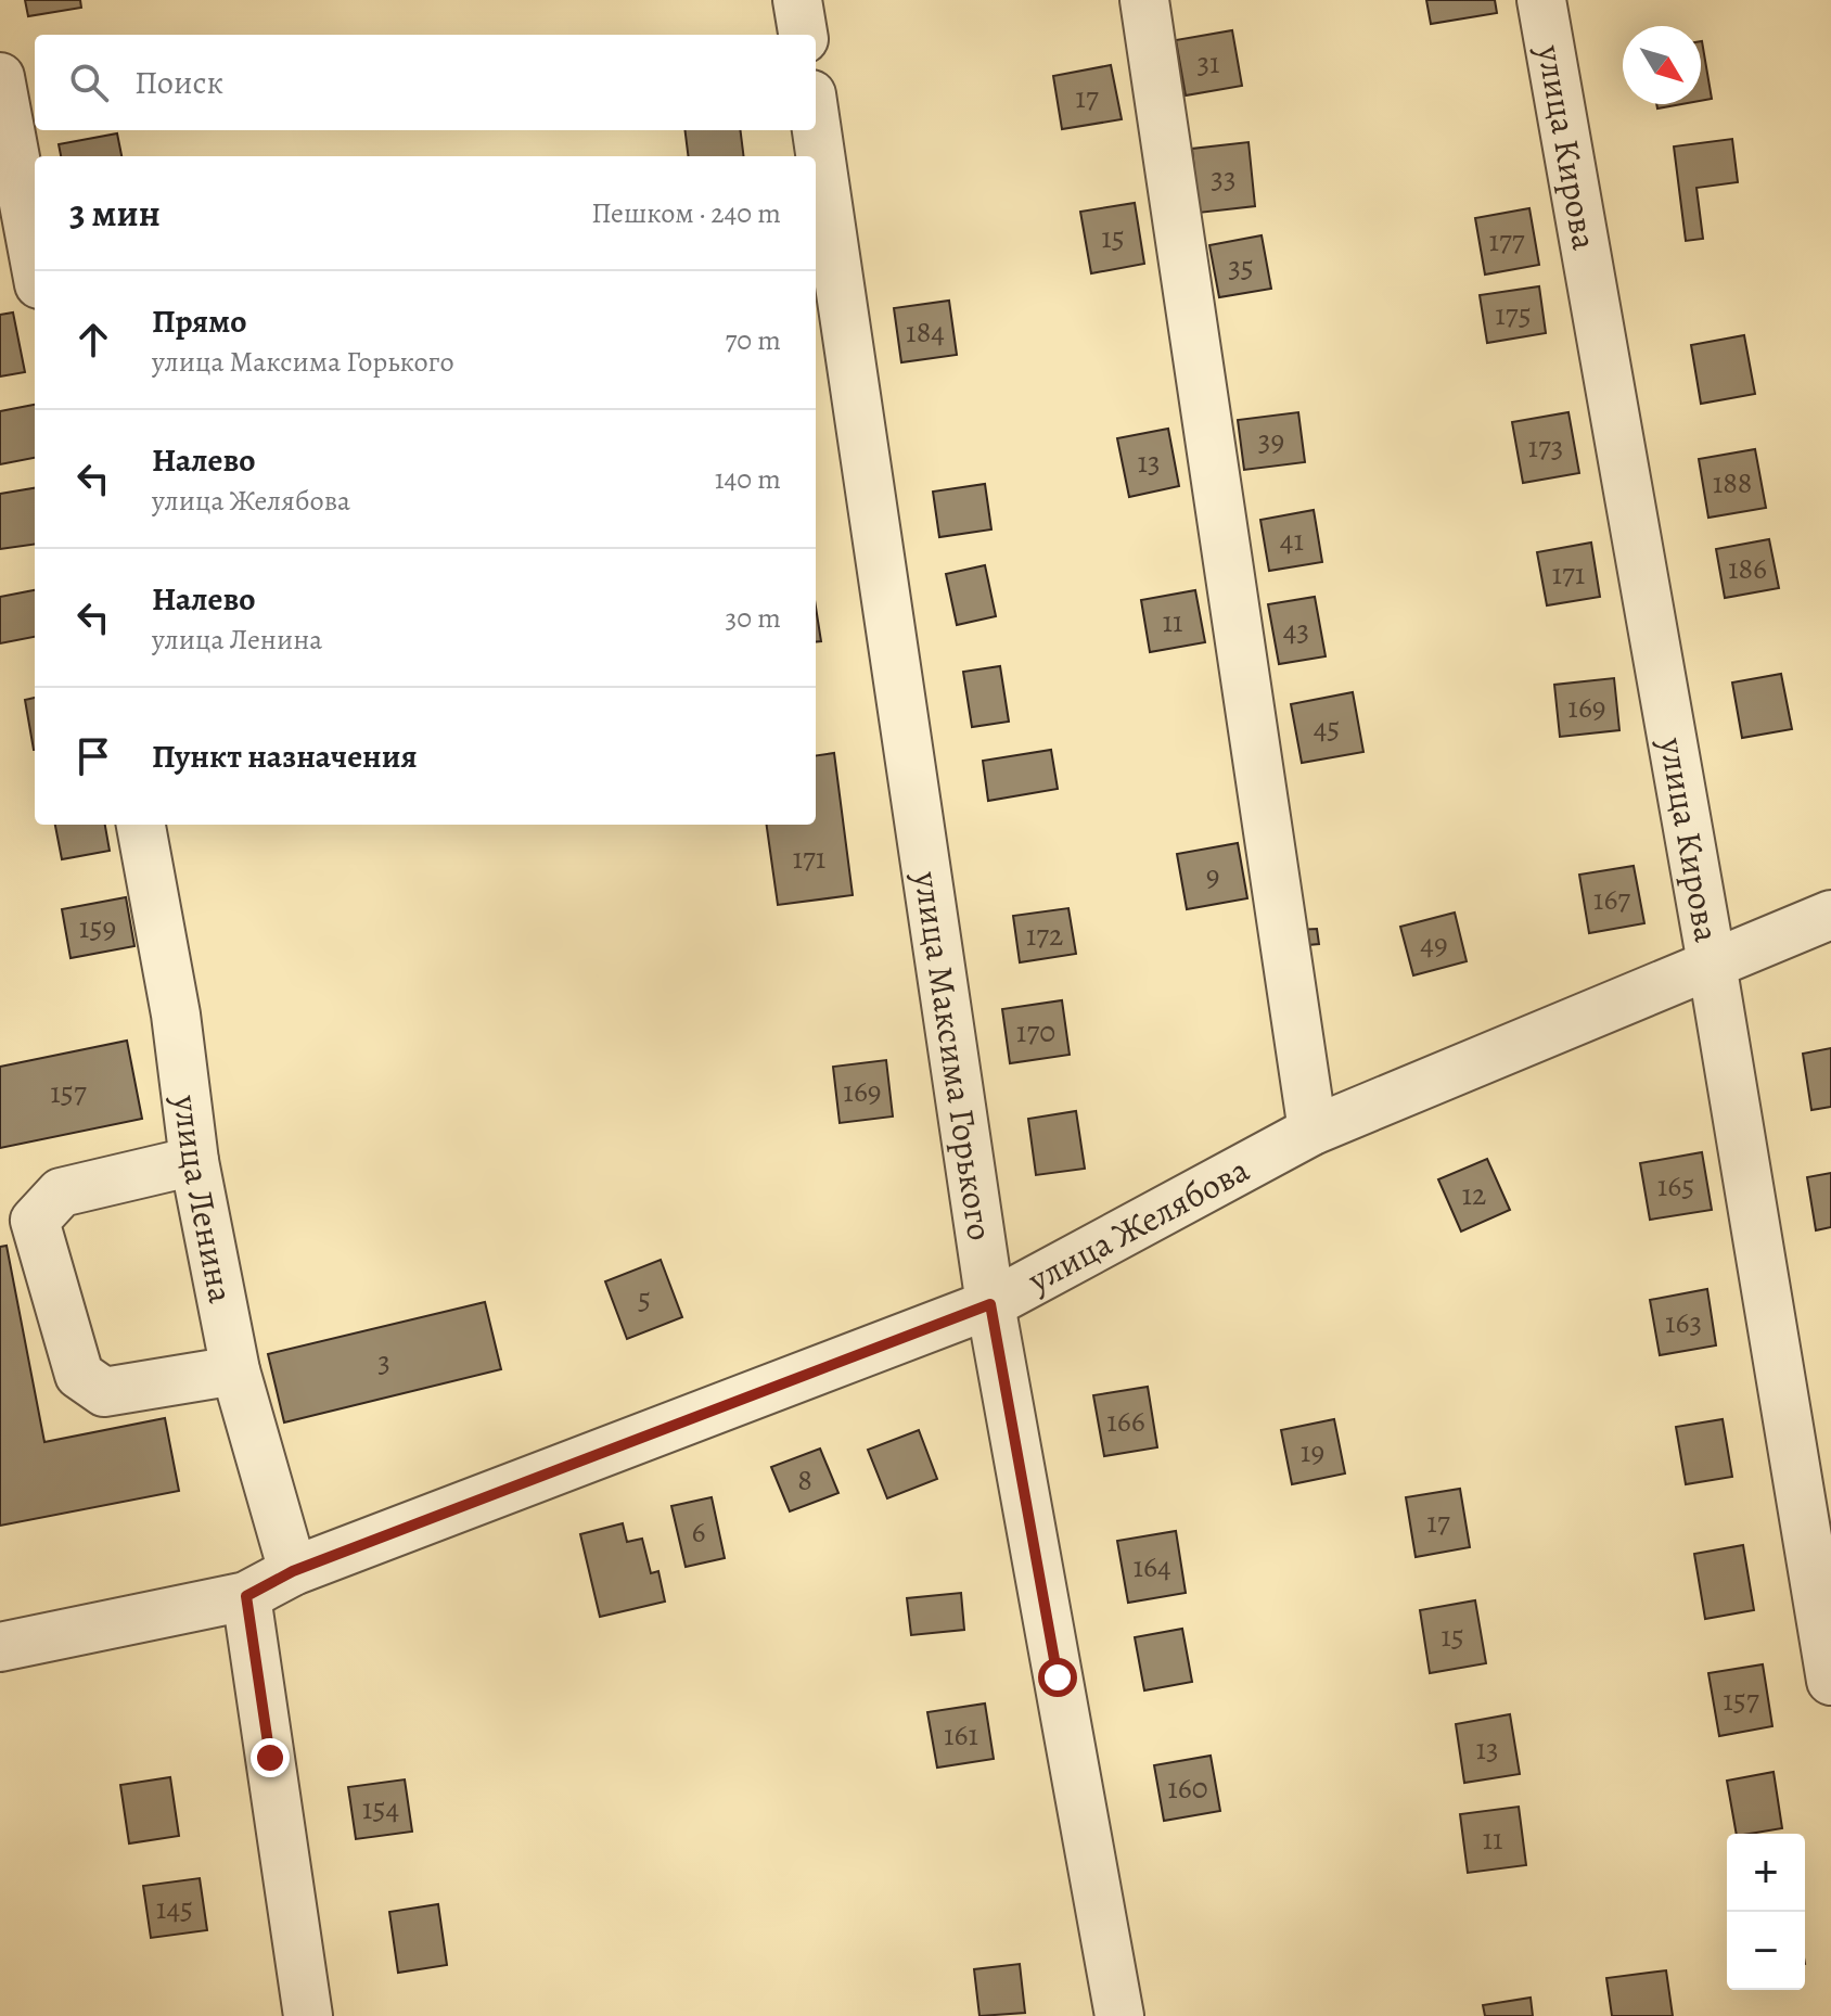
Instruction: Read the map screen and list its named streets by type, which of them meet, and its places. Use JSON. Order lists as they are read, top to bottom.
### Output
{
  "streets": {
    "street": [
      "улица Кирова",
      "улица Максима Горького",
      "улица Ленина",
      "улица Желябова"
    ]
  },
  "crossings": [
    ["улица Кирова", "улица Желябова"],
    ["улица Максима Горького", "улица Желябова"],
    ["улица Ленина", "улица Желябова"]
  ],
  "house_numbers": [
    "31",
    "17",
    "33",
    "15",
    "177",
    "35",
    "175",
    "184",
    "39",
    "173",
    "13",
    "188",
    "41",
    "186",
    "171",
    "11",
    "43",
    "169",
    "45",
    "171",
    "9",
    "167",
    "159",
    "172",
    "49",
    "170",
    "169",
    "157",
    "165",
    "12",
    "5",
    "163",
    "3",
    "166",
    "19",
    "8",
    "17",
    "6",
    "164",
    "15",
    "157",
    "161",
    "13",
    "160",
    "154",
    "11",
    "145"
  ],
  "north": "bottom right",
  "page": {
    "search": "Поиск",
    "heading": ["3 мин", "Пешком · 240 m"],
    "list": [
      ["Прямо", "улица Максима Горького", "70 m"],
      ["Налево", "улица Желябова", "140 m"],
      ["Налево", "улица Ленина", "30 m"],
      "Пункт назначения"
    ],
    "map_buttons": ["+", "−"]
  }
}
